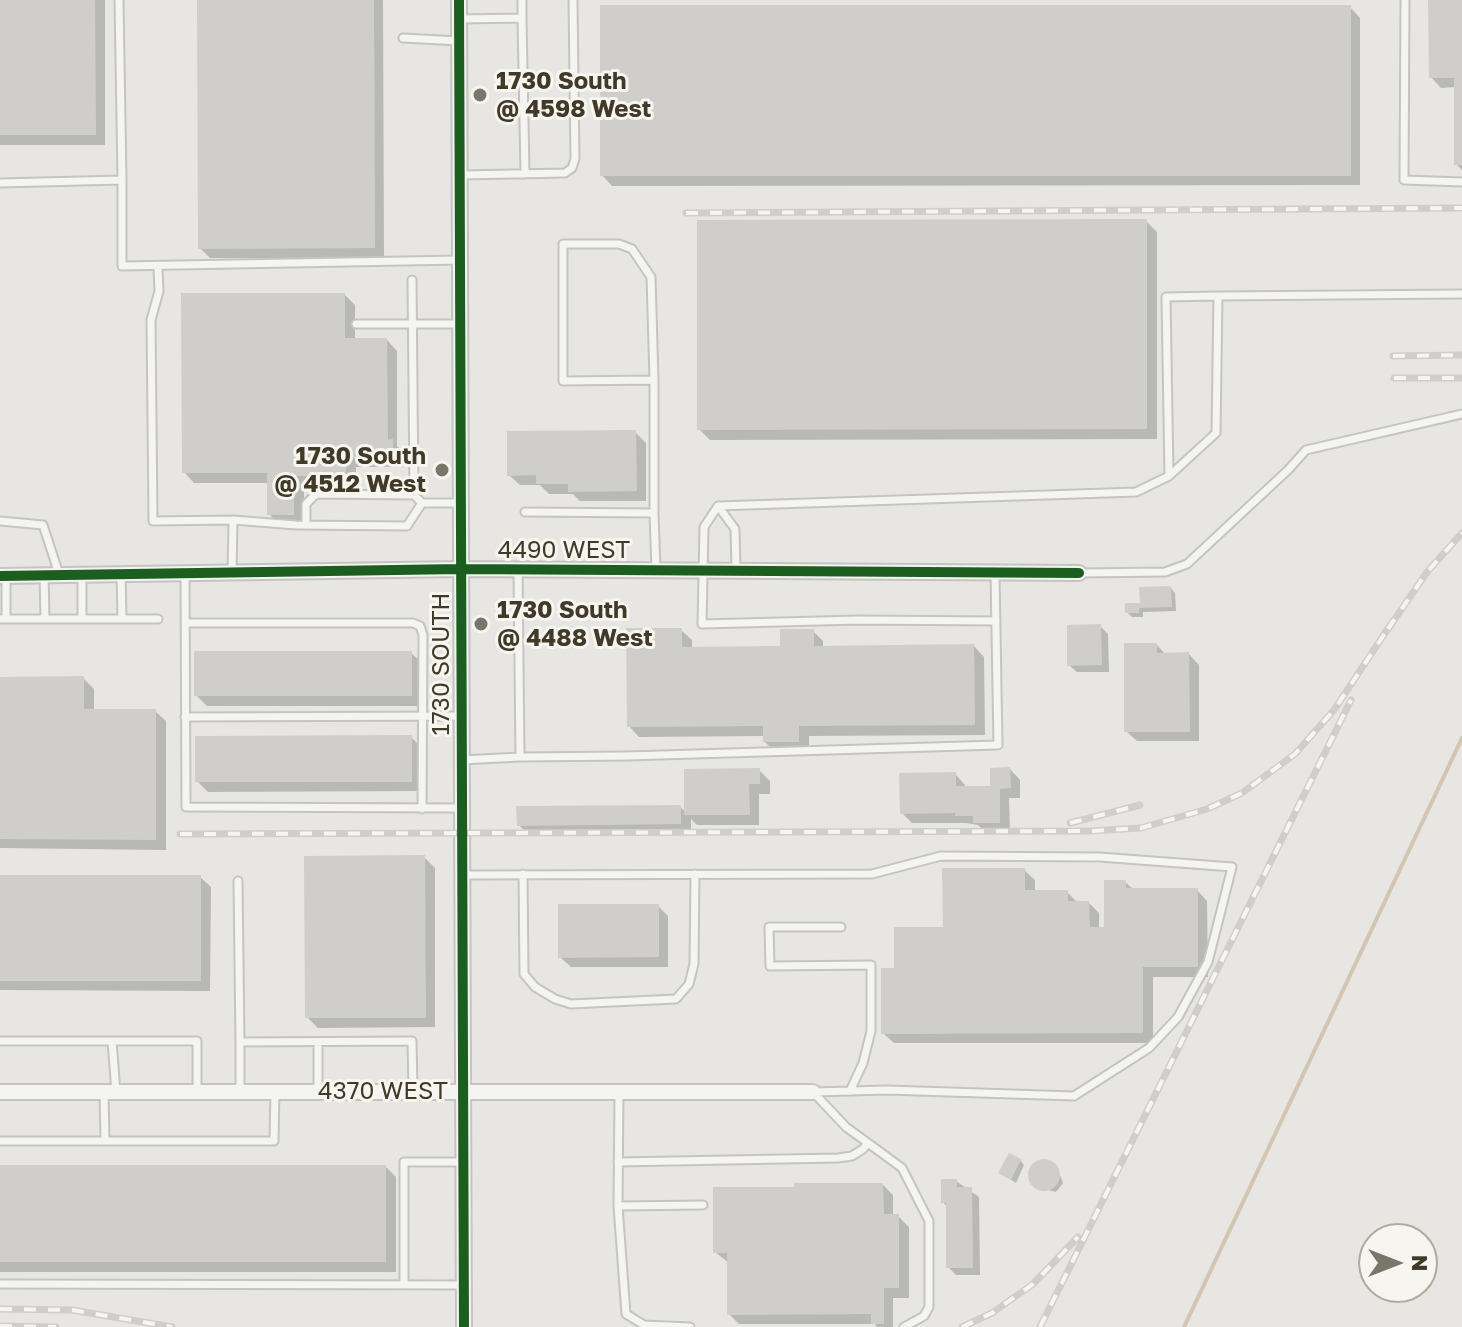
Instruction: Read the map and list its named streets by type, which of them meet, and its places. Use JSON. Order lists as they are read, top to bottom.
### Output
{
  "streets": {
    "street": ["4490 WEST", "1730 SOUTH", "4370 WEST"]
  },
  "crossings": [
    ["4490 WEST", "1730 SOUTH"],
    ["1730 SOUTH", "4370 WEST"]
  ],
  "places": ["1730 South @ 4598 West", "1730 South @ 4512 West", "1730 South @ 4488 West"],
  "north": "right"
}
